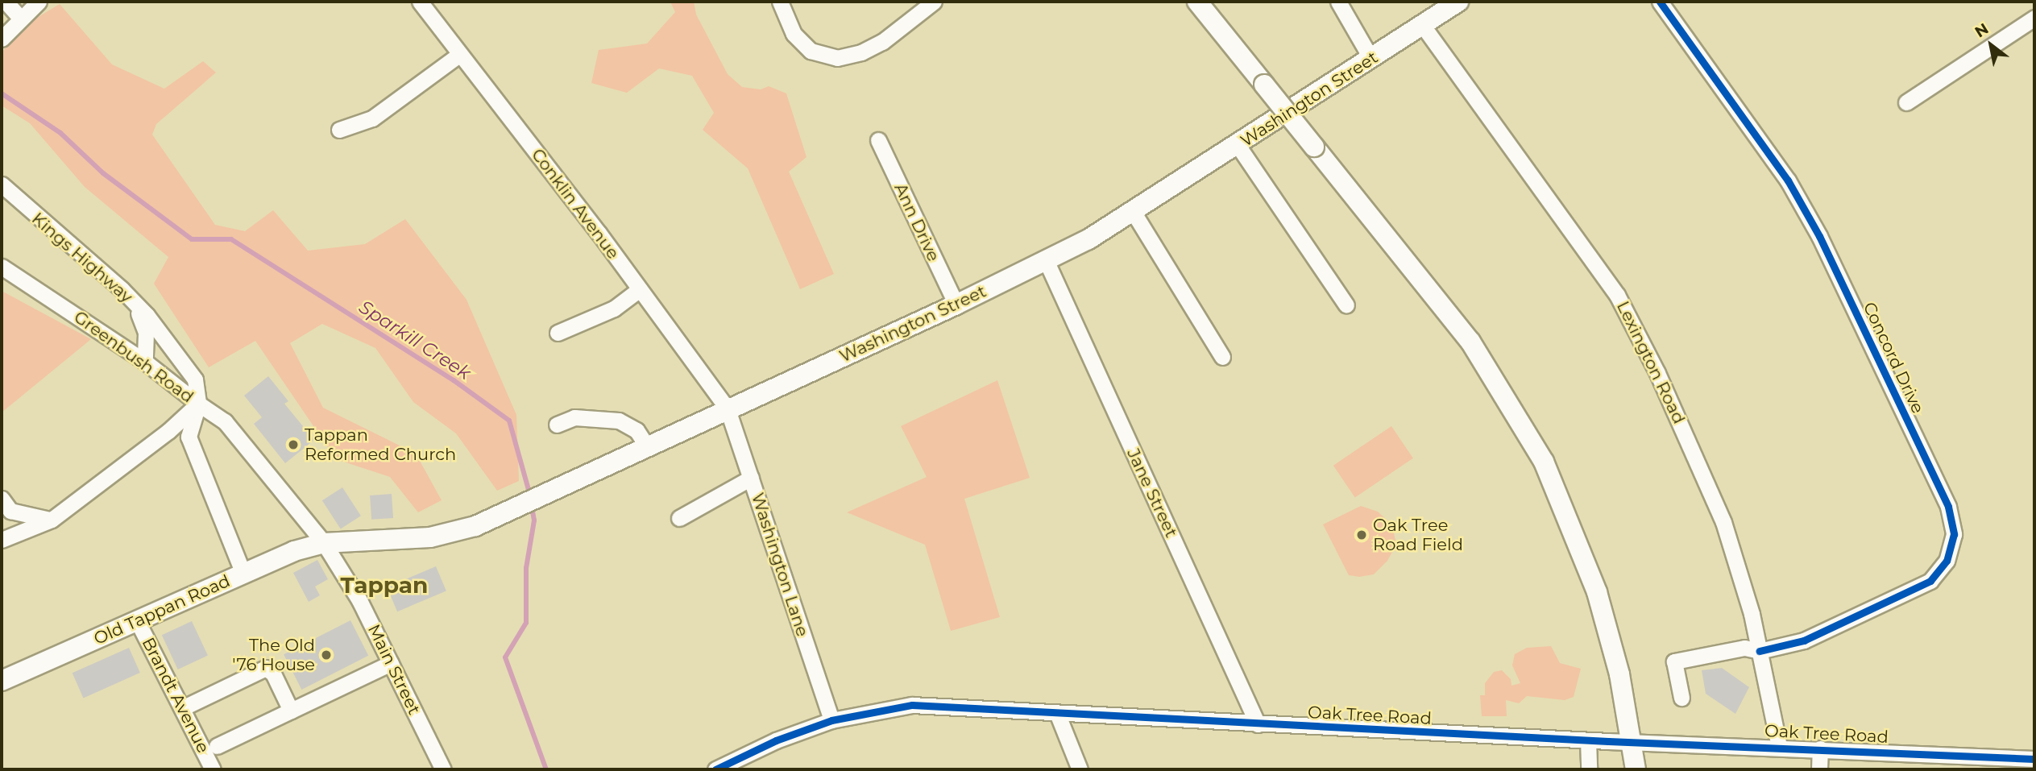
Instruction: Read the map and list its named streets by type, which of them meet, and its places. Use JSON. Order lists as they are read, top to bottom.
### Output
{
  "streets": {
    "main road": ["Washington Street", "Old Tappan Road"],
    "street": [
      "Conklin Avenue",
      "Ann Drive",
      "Kings Highway",
      "Greenbush Road",
      "Concord Drive",
      "Lexington Road",
      "Jane Street",
      "Washington Lane",
      "Main Street",
      "Brandt Avenue",
      "Oak Tree Road"
    ]
  },
  "crossings": [
    ["Washington Street", "Conklin Avenue"],
    ["Washington Street", "Ann Drive"],
    ["Washington Street", "Lexington Road"],
    ["Washington Street", "Jane Street"],
    ["Washington Street", "Washington Lane"],
    ["Washington Street", "Old Tappan Road"],
    ["Washington Street", "Main Street"],
    ["Conklin Avenue", "Washington Lane"],
    ["Kings Highway", "Greenbush Road"],
    ["Greenbush Road", "Old Tappan Road"],
    ["Concord Drive", "Lexington Road"],
    ["Lexington Road", "Oak Tree Road"],
    ["Jane Street", "Oak Tree Road"],
    ["Washington Lane", "Oak Tree Road"],
    ["Old Tappan Road", "Main Street"],
    ["Old Tappan Road", "Brandt Avenue"]
  ],
  "districts": ["Tappan"],
  "water": ["Sparkill Creek"],
  "places": ["Tappan Reformed Church", "Oak Tree Road Field", "The Old '76 House"],
  "north": "top left"
}
